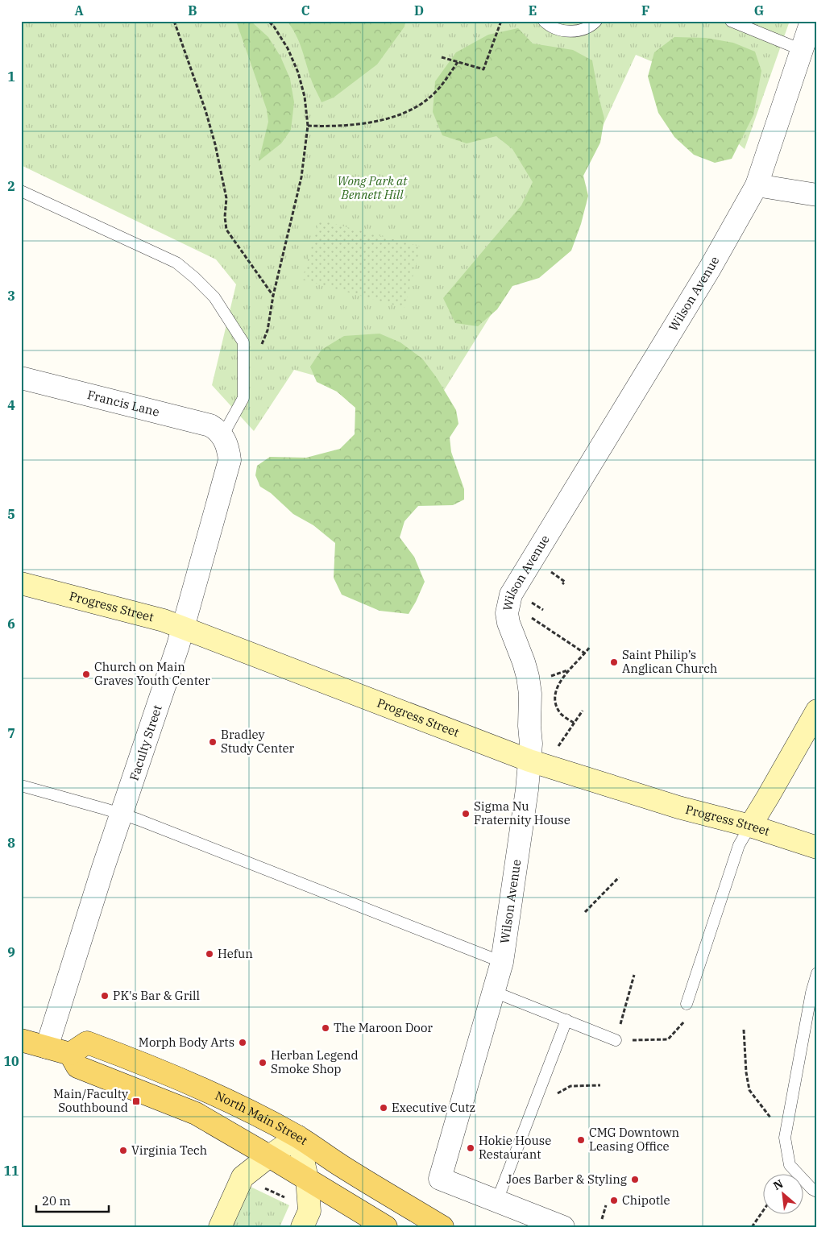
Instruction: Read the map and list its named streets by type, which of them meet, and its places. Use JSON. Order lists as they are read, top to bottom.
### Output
{
  "streets": {
    "main road": ["North Main Street"],
    "street": [
      "Wilson Avenue",
      "Francis Lane",
      "Progress Street",
      "Faculty Street"
    ]
  },
  "crossings": [
    ["Wilson Avenue", "Progress Street"],
    ["Francis Lane", "Faculty Street"],
    ["Progress Street", "Faculty Street"]
  ],
  "parks": ["Wong Park at Bennett Hill"],
  "places": {
    "other": [
      "Saint Philip’s Anglican Church",
      "Church on Main Graves Youth Center",
      "Bradley Study Center",
      "Sigma Nu Fraternity House",
      "Hefun",
      "PK's Bar & Grill",
      "The Maroon Door",
      "Morph Body Arts",
      "Herban Legend Smoke Shop",
      "Executive Cutz",
      "CMG Downtown Leasing Office",
      "Hokie House Restaurant",
      "Virginia Tech",
      "Joes Barber & Styling",
      "Chipotle"
    ],
    "transit": ["Main/Faculty Southbound"]
  },
  "scale_bar": "20 m",
  "north": "top left",
  "grid": {
    "columns": [
      "A",
      "B",
      "C",
      "D",
      "E",
      "F",
      "G"
    ],
    "rows": [
      "1",
      "2",
      "3",
      "4",
      "5",
      "6",
      "7",
      "8",
      "9",
      "10",
      "11"
    ]
  }
}
